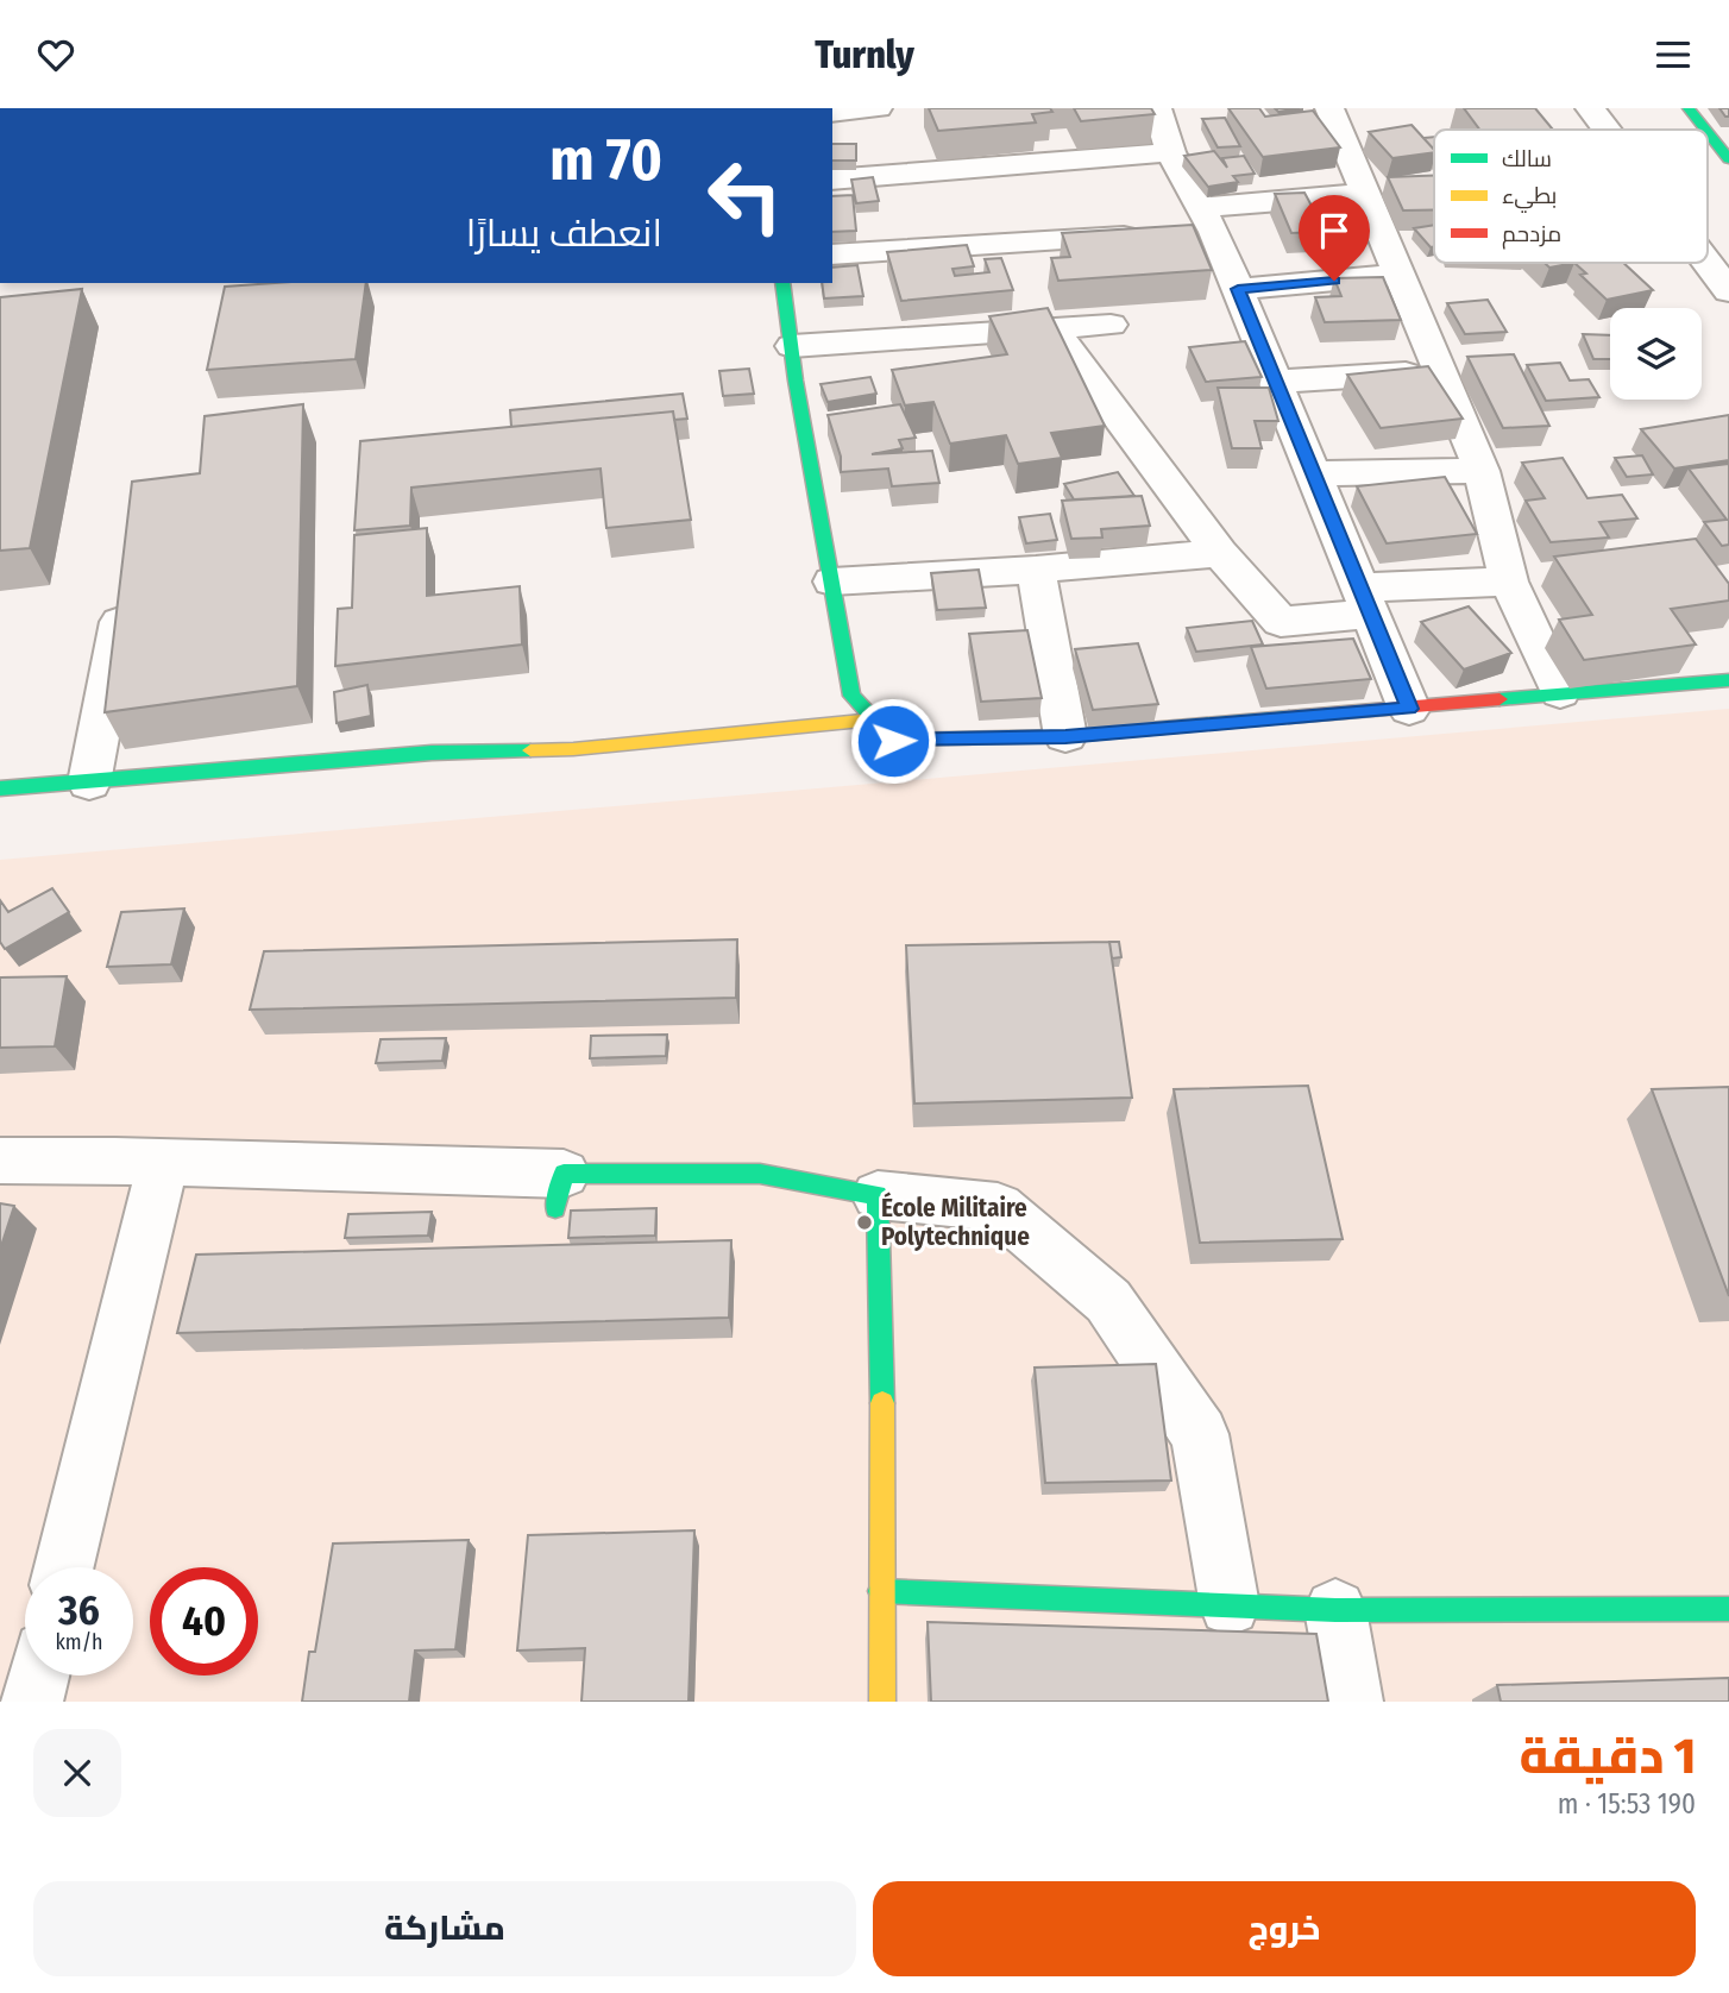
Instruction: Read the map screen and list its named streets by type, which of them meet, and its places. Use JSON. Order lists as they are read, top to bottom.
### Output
{
  "places": ["École Militaire Polytechnique"],
  "legend": ["سالك", "بطيء", "مزدحم"],
  "page": {
    "header": "Turnly",
    "turn": ["70 m", "انعطف يسارًا"],
    "speed": "36 km/h",
    "limit": "40",
    "heading": ["1 دقيقة", "190 m · 15:53"],
    "buttons": ["خروج", "مشاركة"]
  }
}
